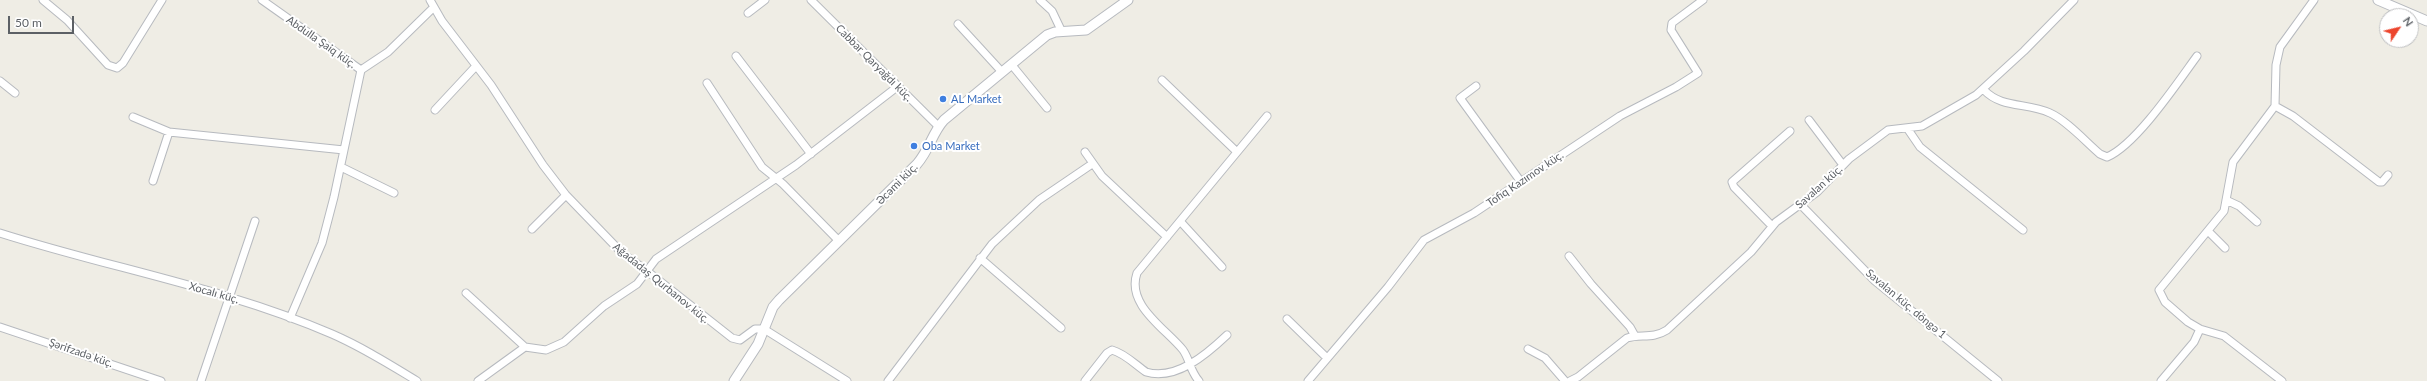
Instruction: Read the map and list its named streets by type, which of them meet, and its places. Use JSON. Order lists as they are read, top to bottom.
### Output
{
  "streets": {
    "street": [
      "Abdulla Şaiq küç.",
      "Cabbar Qaryağdı küç.",
      "Tofiq Kazımov küç.",
      "Əcəmi küç.",
      "Savalan küç.",
      "Ağadadaş Qurbanov küç.",
      "Xocalı küç.",
      "Savalan küç. döngə 1",
      "Şərifzadə küç."
    ]
  },
  "crossings": [
    ["Cabbar Qaryağdı küç.", "Əcəmi küç."],
    ["Əcəmi küç.", "Ağadadaş Qurbanov küç."],
    ["Savalan küç.", "Savalan küç. döngə 1"]
  ],
  "places": ["AL Market", "Oba Market"],
  "scale_bar": "50 m",
  "north": "top right"
}
